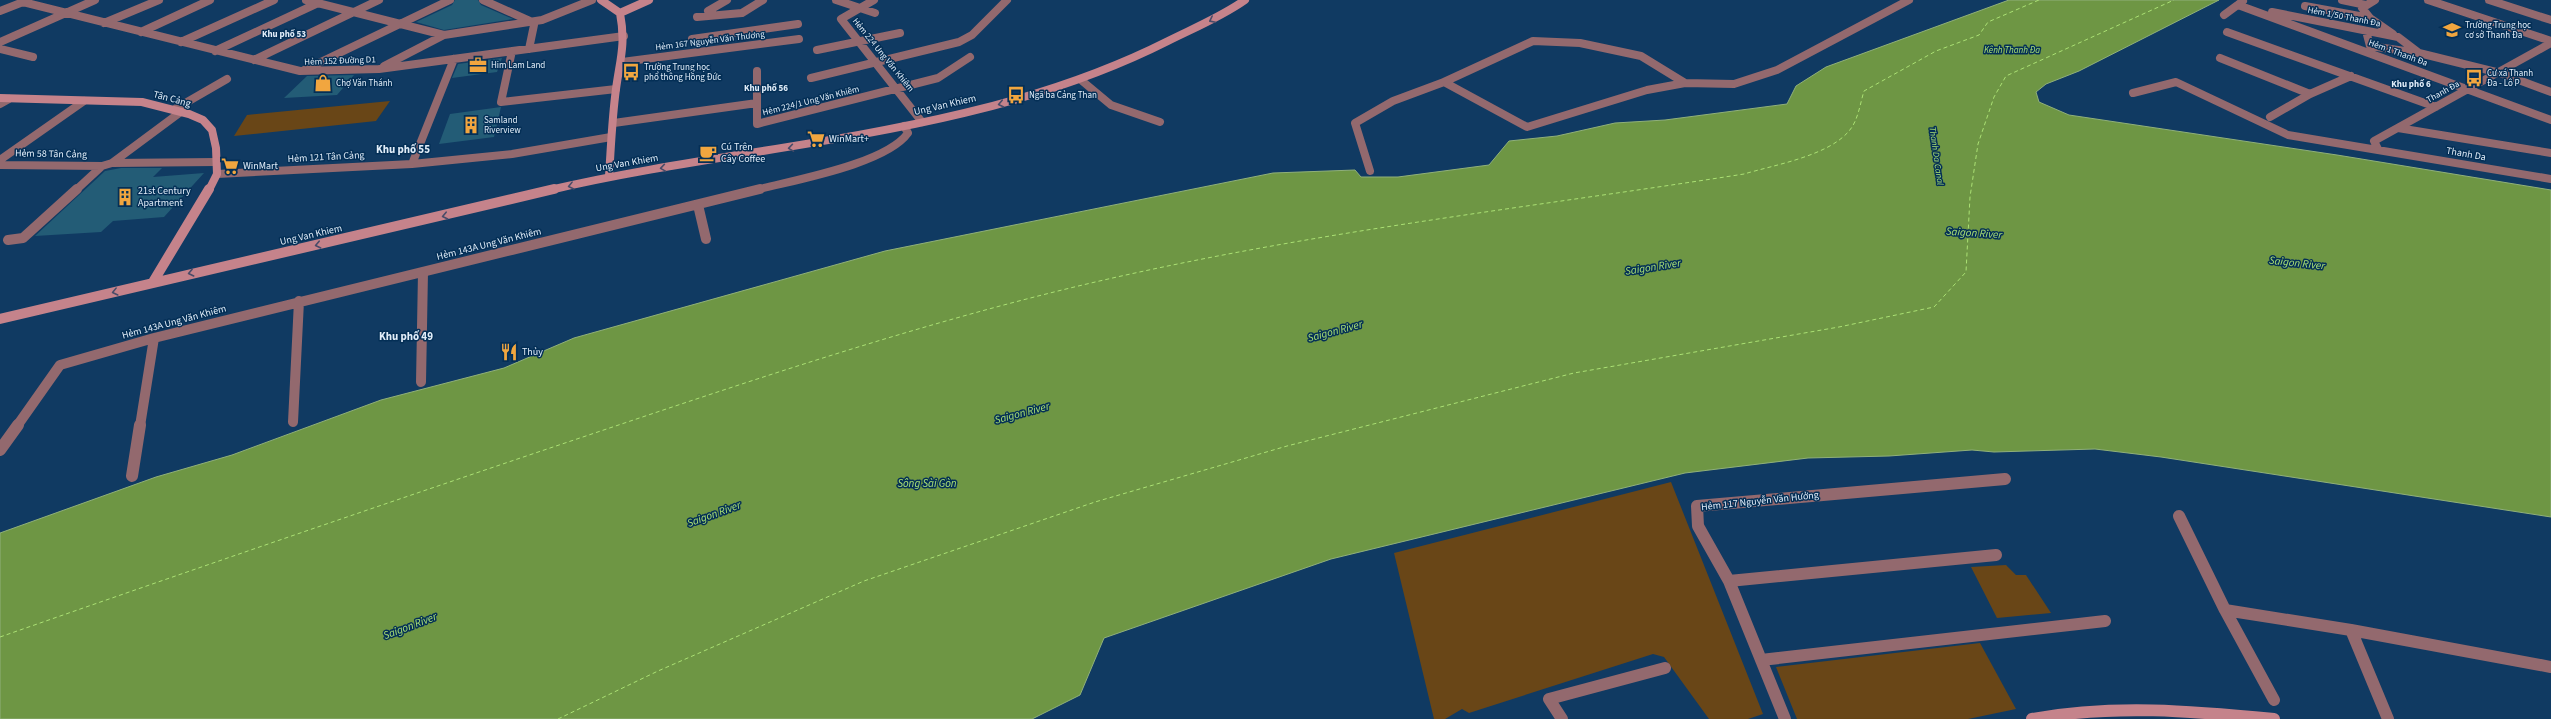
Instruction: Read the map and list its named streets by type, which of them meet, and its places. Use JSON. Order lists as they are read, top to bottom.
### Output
{
  "streets": {
    "main road": ["Tân Cảng", "Ung Van Khiem"],
    "street": [
      "Hẻm 1/50 Thanh Đa",
      "Hẻm 167 Nguyễn Văn Thương",
      "Hẻm 1 Thanh Đa",
      "Hẻm 224 Ung Văn Khiêm",
      "Hẻm 152 Đường D1",
      "Thanh Đa",
      "Hẻm 224/1 Ung Văn Khiêm",
      "Hẻm 58 Tân Cảng",
      "Thanh Da",
      "Hẻm 121 Tân Cảng",
      "Hẻm 143A Ung Văn Khiêm",
      "Hẻm 117 Nguyễn Văn Hưởng"
    ]
  },
  "crossings": [
    ["Hẻm 1/50 Thanh Đa", "Hẻm 1 Thanh Đa"],
    ["Hẻm 1/50 Thanh Đa", "Thanh Đa"],
    ["Hẻm 1 Thanh Đa", "Thanh Đa"],
    ["Hẻm 224 Ung Văn Khiêm", "Hẻm 224/1 Ung Văn Khiêm"],
    ["Hẻm 224 Ung Văn Khiêm", "Ung Van Khiem"],
    ["Thanh Đa", "Thanh Da"],
    ["Tân Cảng", "Hẻm 121 Tân Cảng"],
    ["Ung Van Khiem", "Hẻm 143A Ung Văn Khiêm"]
  ],
  "one_way": ["Ung Van Khiem"],
  "districts": [
    "Khu phố 53",
    "Khu phố 6",
    "Khu phố 56",
    "Khu phố 55",
    "Khu phố 49"
  ],
  "water": [
    "Kênh Thanh Đa",
    "Thanh Da Canal",
    "Saigon River",
    "Sông Sài Gòn"
  ],
  "places": {
    "school or university": ["Trường Trung học cơ sở Thanh Đa"],
    "office": ["Him Lam Land"],
    "bus stop": ["Trường Trung học phổ thông Hồng Đức", "Cư xá Thanh Đa - Lô P", "Ngã ba Cảng Than"],
    "shop": ["Chợ Văn Thánh"],
    "building": ["Samland Riverview", "21st Century Apartment"],
    "supermarket": ["WinMart+", "WinMart"],
    "cafe": ["Cú Trên Cây Coffee"],
    "restaurant": ["Thủy"]
  }
}
